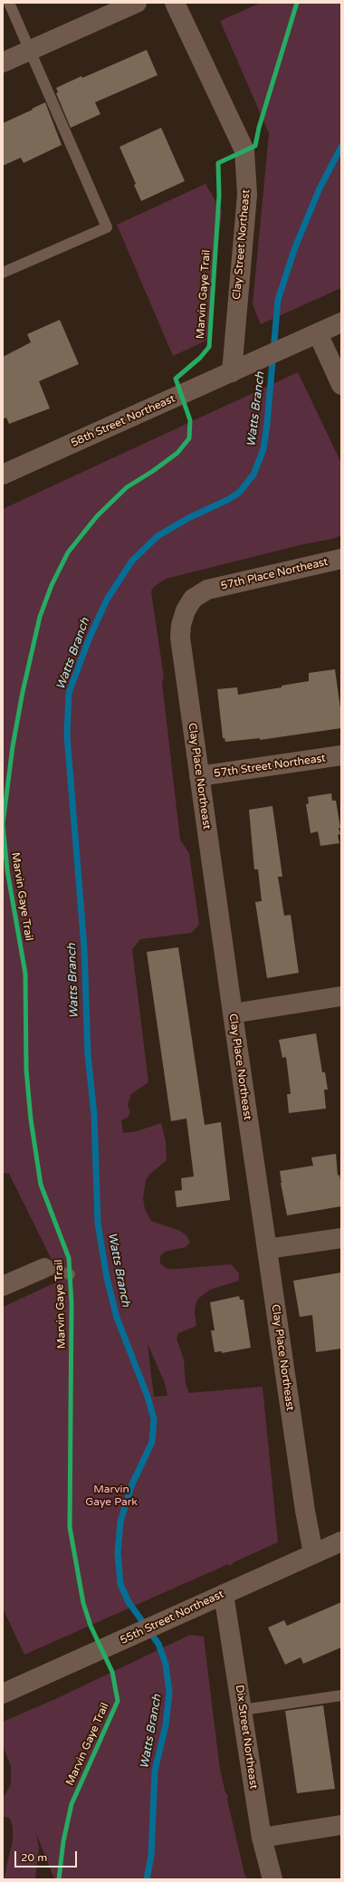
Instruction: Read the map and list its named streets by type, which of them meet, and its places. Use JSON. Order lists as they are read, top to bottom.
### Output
{
  "streets": {
    "street": [
      "Clay Street Northeast",
      "58th Street Northeast",
      "57th Place Northeast",
      "57th Street Northeast",
      "Clay Place Northeast",
      "55th Street Northeast",
      "Dix Street Northeast"
    ],
    "cycle path": ["Marvin Gaye Trail"]
  },
  "crossings": [
    ["Clay Street Northeast", "58th Street Northeast"],
    ["57th Place Northeast", "Clay Place Northeast"],
    ["57th Street Northeast", "Clay Place Northeast"],
    ["Clay Place Northeast", "55th Street Northeast"],
    ["55th Street Northeast", "Dix Street Northeast"]
  ],
  "water": ["Watts Branch"],
  "parks": ["Marvin Gaye Park"],
  "scale_bar": "20 m"
}
